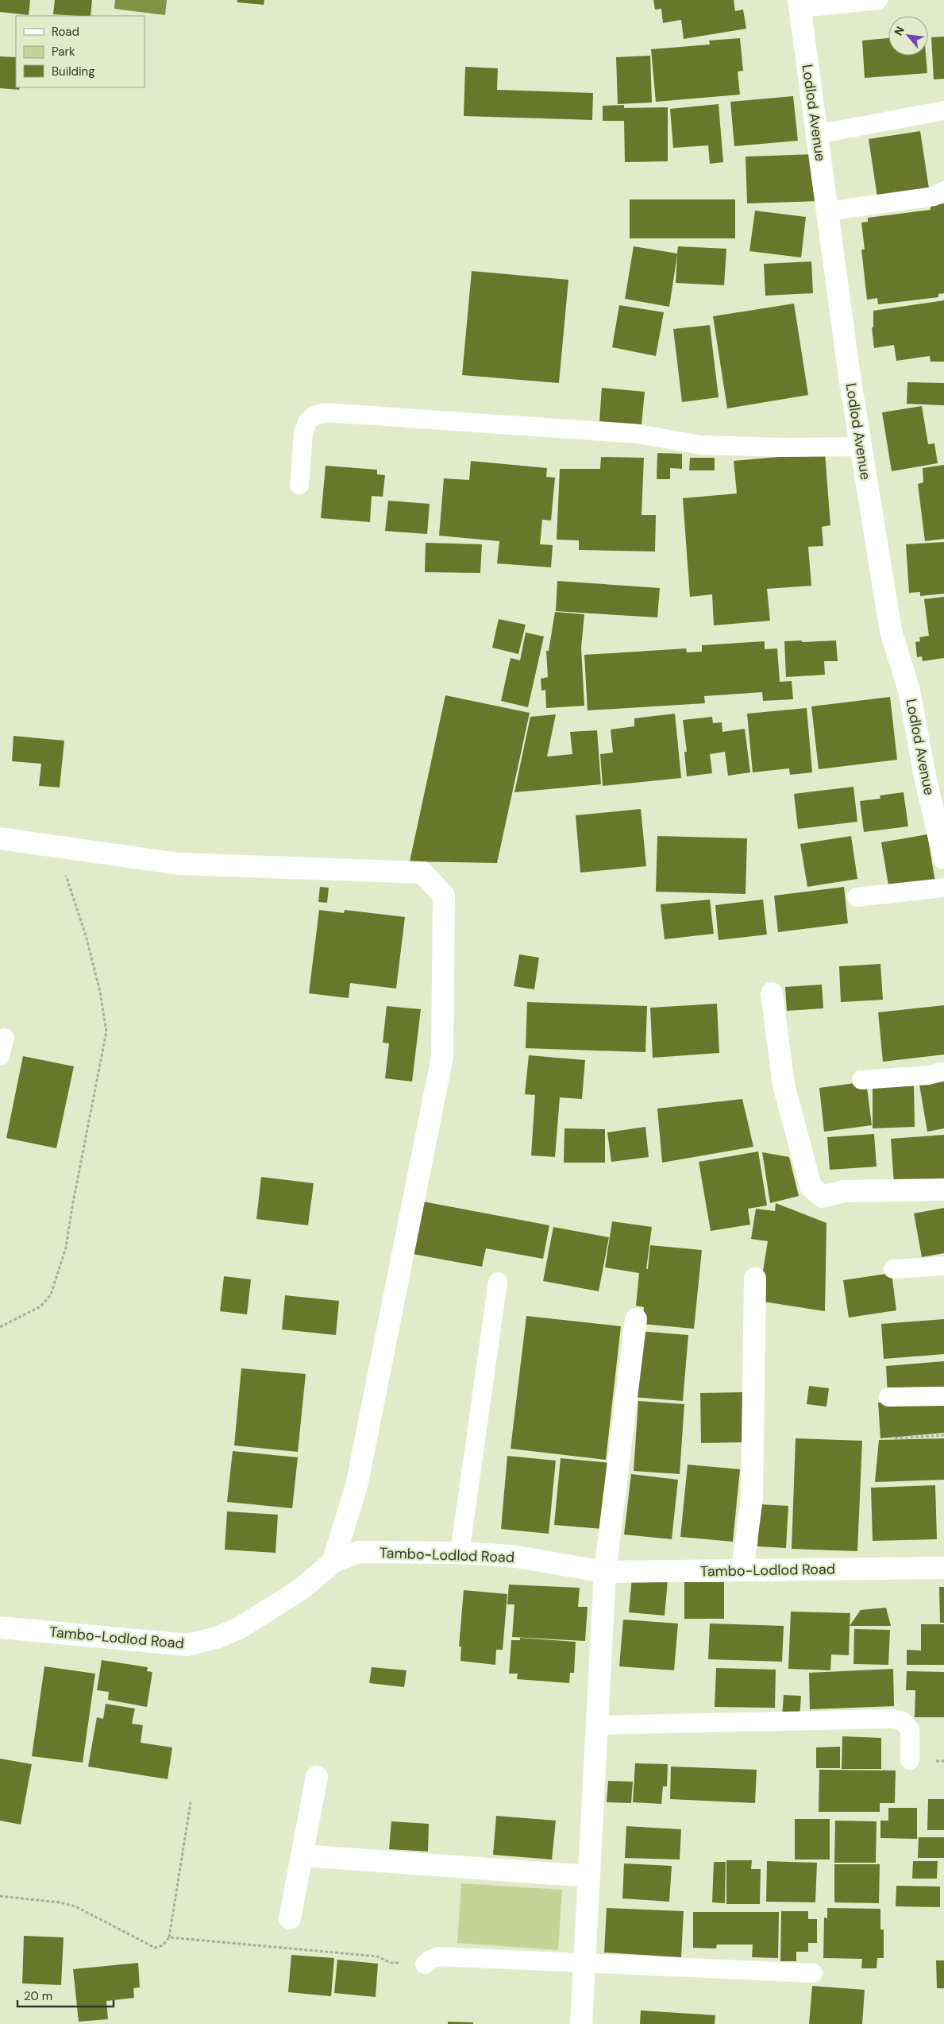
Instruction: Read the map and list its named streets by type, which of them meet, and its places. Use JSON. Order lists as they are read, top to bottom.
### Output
{
  "streets": {
    "street": ["Lodlod Avenue", "Tambo-Lodlod Road"]
  },
  "legend": ["Road", "Park", "Building"],
  "scale_bar": "20 m",
  "north": "top left"
}
